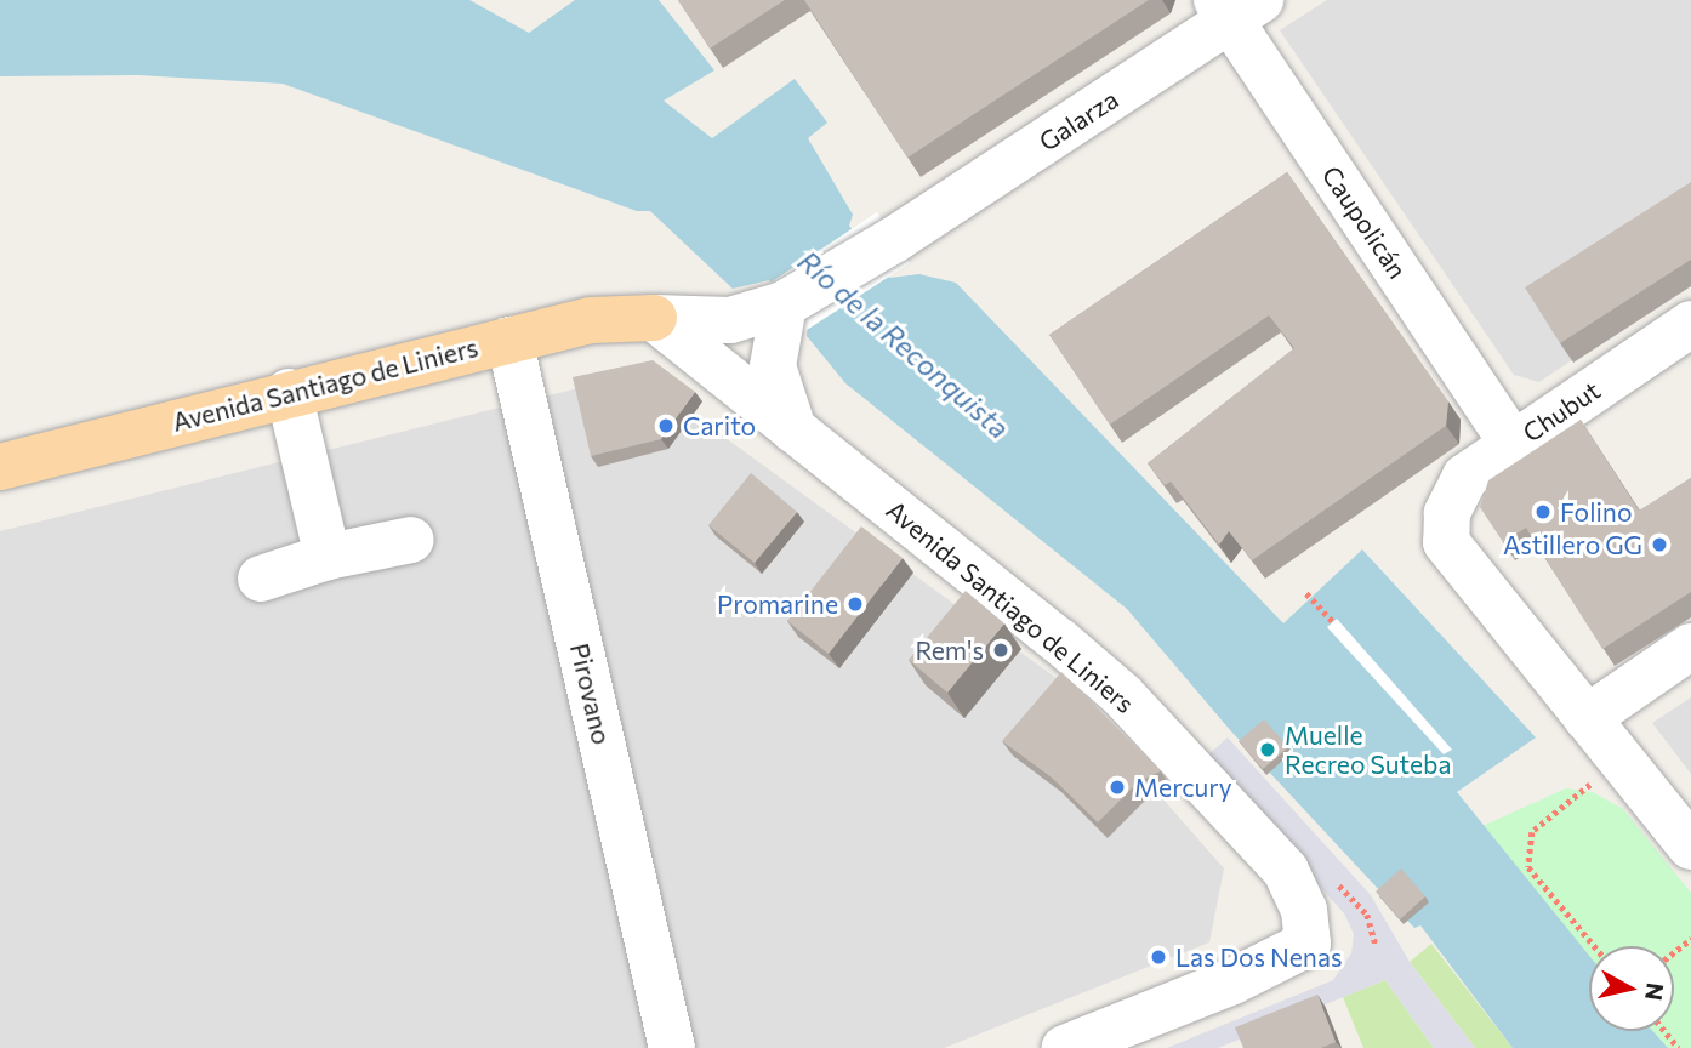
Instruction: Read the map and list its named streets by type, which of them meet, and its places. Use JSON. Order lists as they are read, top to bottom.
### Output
{
  "streets": {
    "main road": ["Avenida Santiago de Liniers"],
    "street": [
      "Galarza",
      "Caupolicán",
      "Chubut",
      "Pirovano"
    ]
  },
  "crossings": [
    ["Galarza", "Caupolicán"],
    ["Galarza", "Avenida Santiago de Liniers"],
    ["Caupolicán", "Chubut"],
    ["Avenida Santiago de Liniers", "Pirovano"]
  ],
  "water": ["Río de la Reconquista"],
  "places": [
    "Carito",
    "Folino",
    "Astillero GG",
    "Promarine",
    "Rem's",
    "Muelle Recreo Suteba",
    "Mercury",
    "Las Dos Nenas"
  ],
  "north": "right"
}
